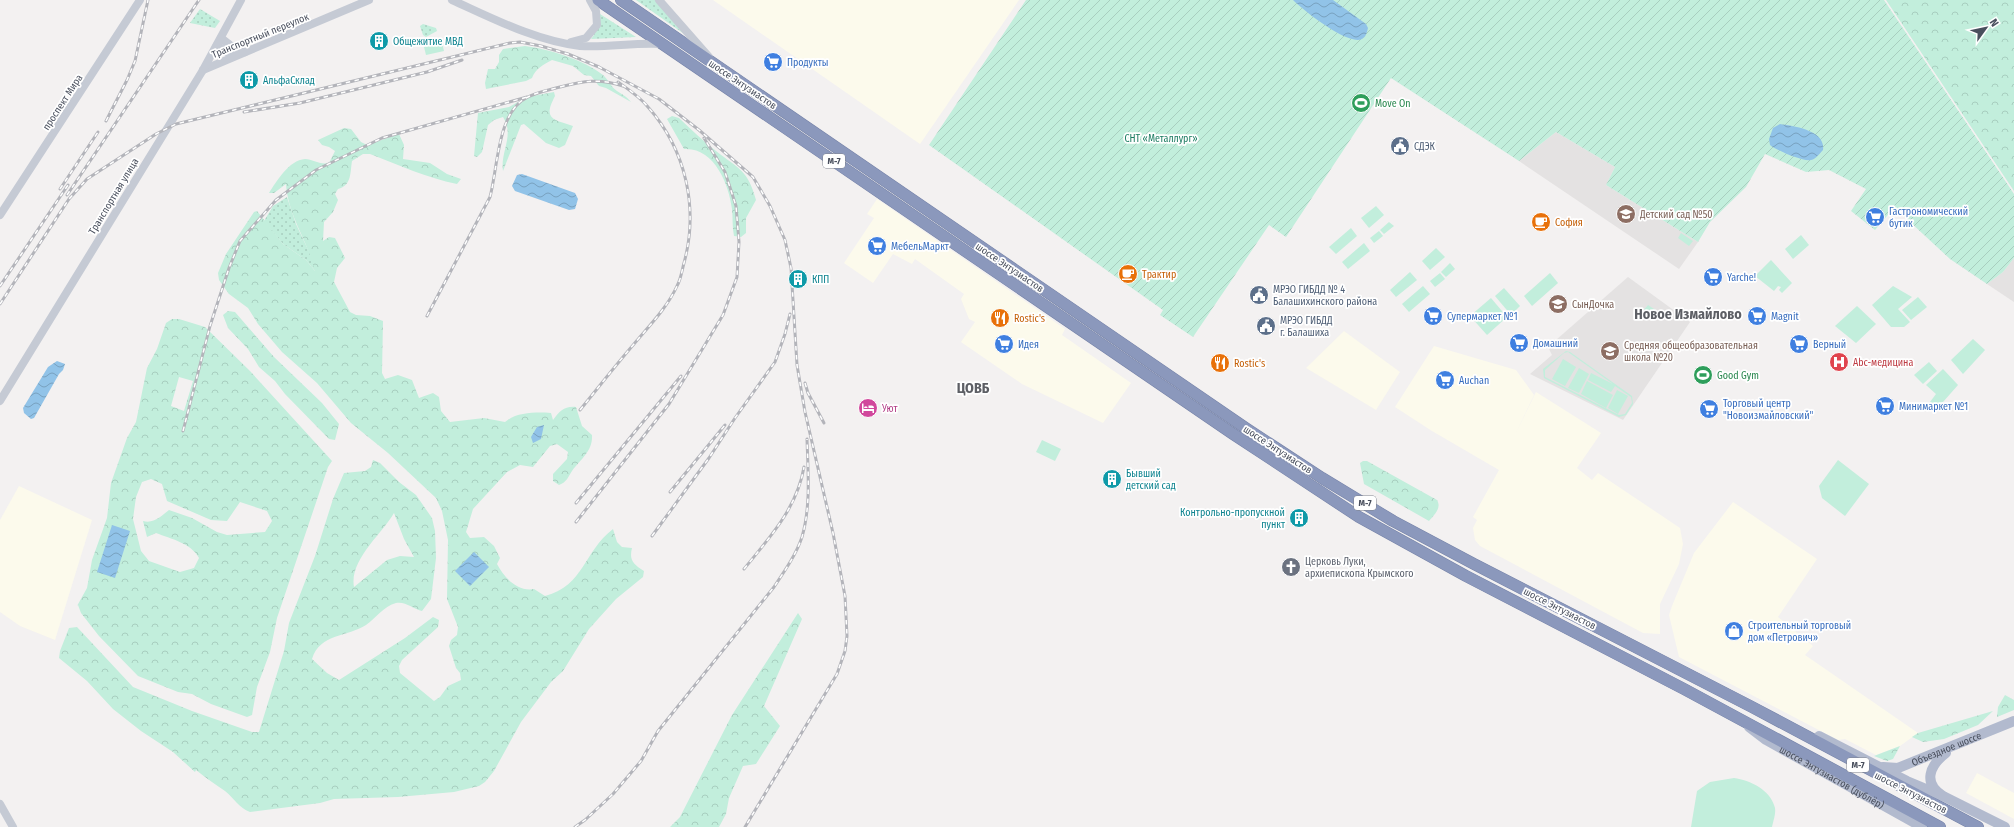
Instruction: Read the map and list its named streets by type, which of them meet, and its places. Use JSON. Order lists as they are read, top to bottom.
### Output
{
  "streets": {
    "highway": ["шоссе Энтузиастов", "М-7"],
    "main road": ["Объездное шоссе", "шоссе Энтузиастов (дублёр)"],
    "street": ["Транспортный переулок", "проспект Мира", "Транспортная улица"]
  },
  "crossings": [
    ["Транспортный переулок", "Транспортная улица"],
    ["шоссе Энтузиастов", "шоссе Энтузиастов (дублёр)"]
  ],
  "districts": ["Новое Измайлово", "ЦОВБ"],
  "parks": ["СНТ «Металлург»"],
  "places": {
    "building": [
      "Общежитие МВД",
      "АльфаСклад",
      "КПП",
      "Бывший детский сад",
      "Контрольно-пропускной пункт"
    ],
    "supermarket": [
      "Продукты",
      "Гастрономический бутик",
      "МебельМаркт",
      "Yarche!",
      "Супермаркет №1",
      "Magnit",
      "Домашний",
      "Идея",
      "Верный",
      "Auchan",
      "Минимаркет №1",
      "Торговый центр \"Новоизмайловский\""
    ],
    "sports": ["Move On", "Good Gym"],
    "public building": ["СДЭК", "МРЭО ГИБДД № 4 Балашихинского района", "МРЭО ГИБДД г. Балашиха"],
    "school or university": ["Детский сад №50", "СынДочка", "Средняя общеобразовательная школа №20"],
    "cafe": ["София", "Трактир"],
    "restaurant": ["Rostic's", "Rostiс's"],
    "hospital": ["Abc-медицина"],
    "hotel": ["Уют"],
    "church": ["Церковь Луки, архиепископа Крымского"],
    "shop": ["Строительный торговый дом «Петрович»"]
  },
  "north": "top right"
}
